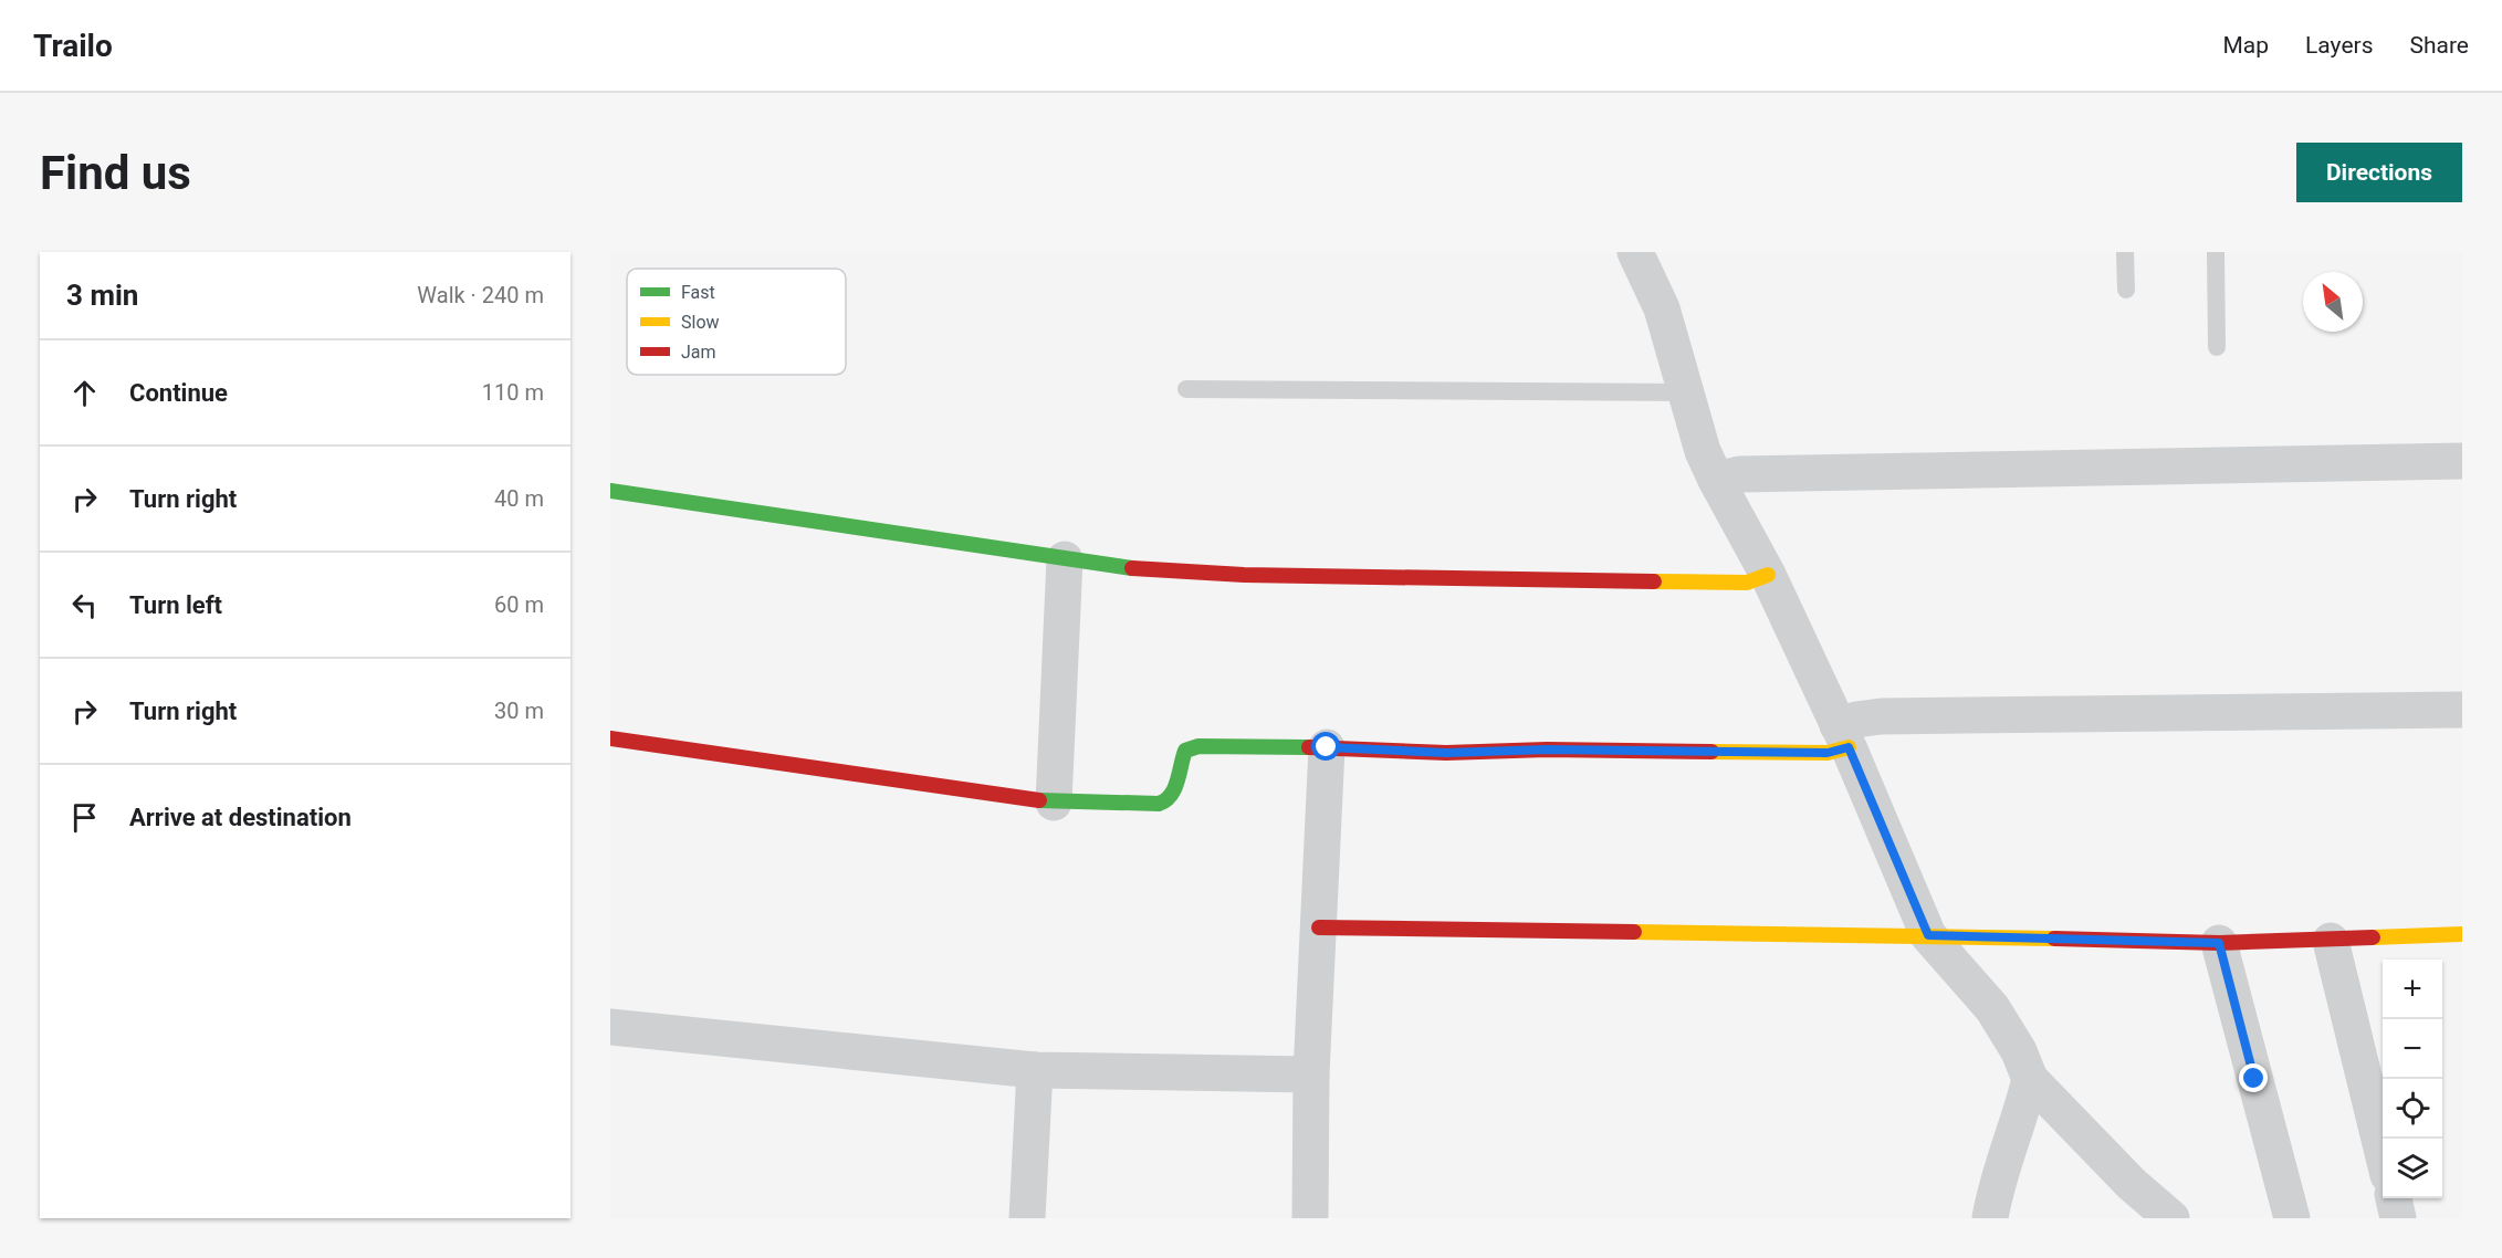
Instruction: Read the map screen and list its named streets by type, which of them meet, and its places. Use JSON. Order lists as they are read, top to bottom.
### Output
{
  "legend": ["Fast", "Slow", "Jam"],
  "north": "top left",
  "page": {
    "header": "Trailo",
    "nav": ["Map", "Layers", "Share"],
    "buttons": "Directions",
    "title": "Find us",
    "heading": ["3 min", "Walk · 240 m"],
    "list": [
      ["Continue", "110 m"],
      ["Turn right", "40 m"],
      ["Turn left", "60 m"],
      ["Turn right", "30 m"],
      "Arrive at destination"
    ],
    "map_buttons": ["+", "−"]
  }
}
